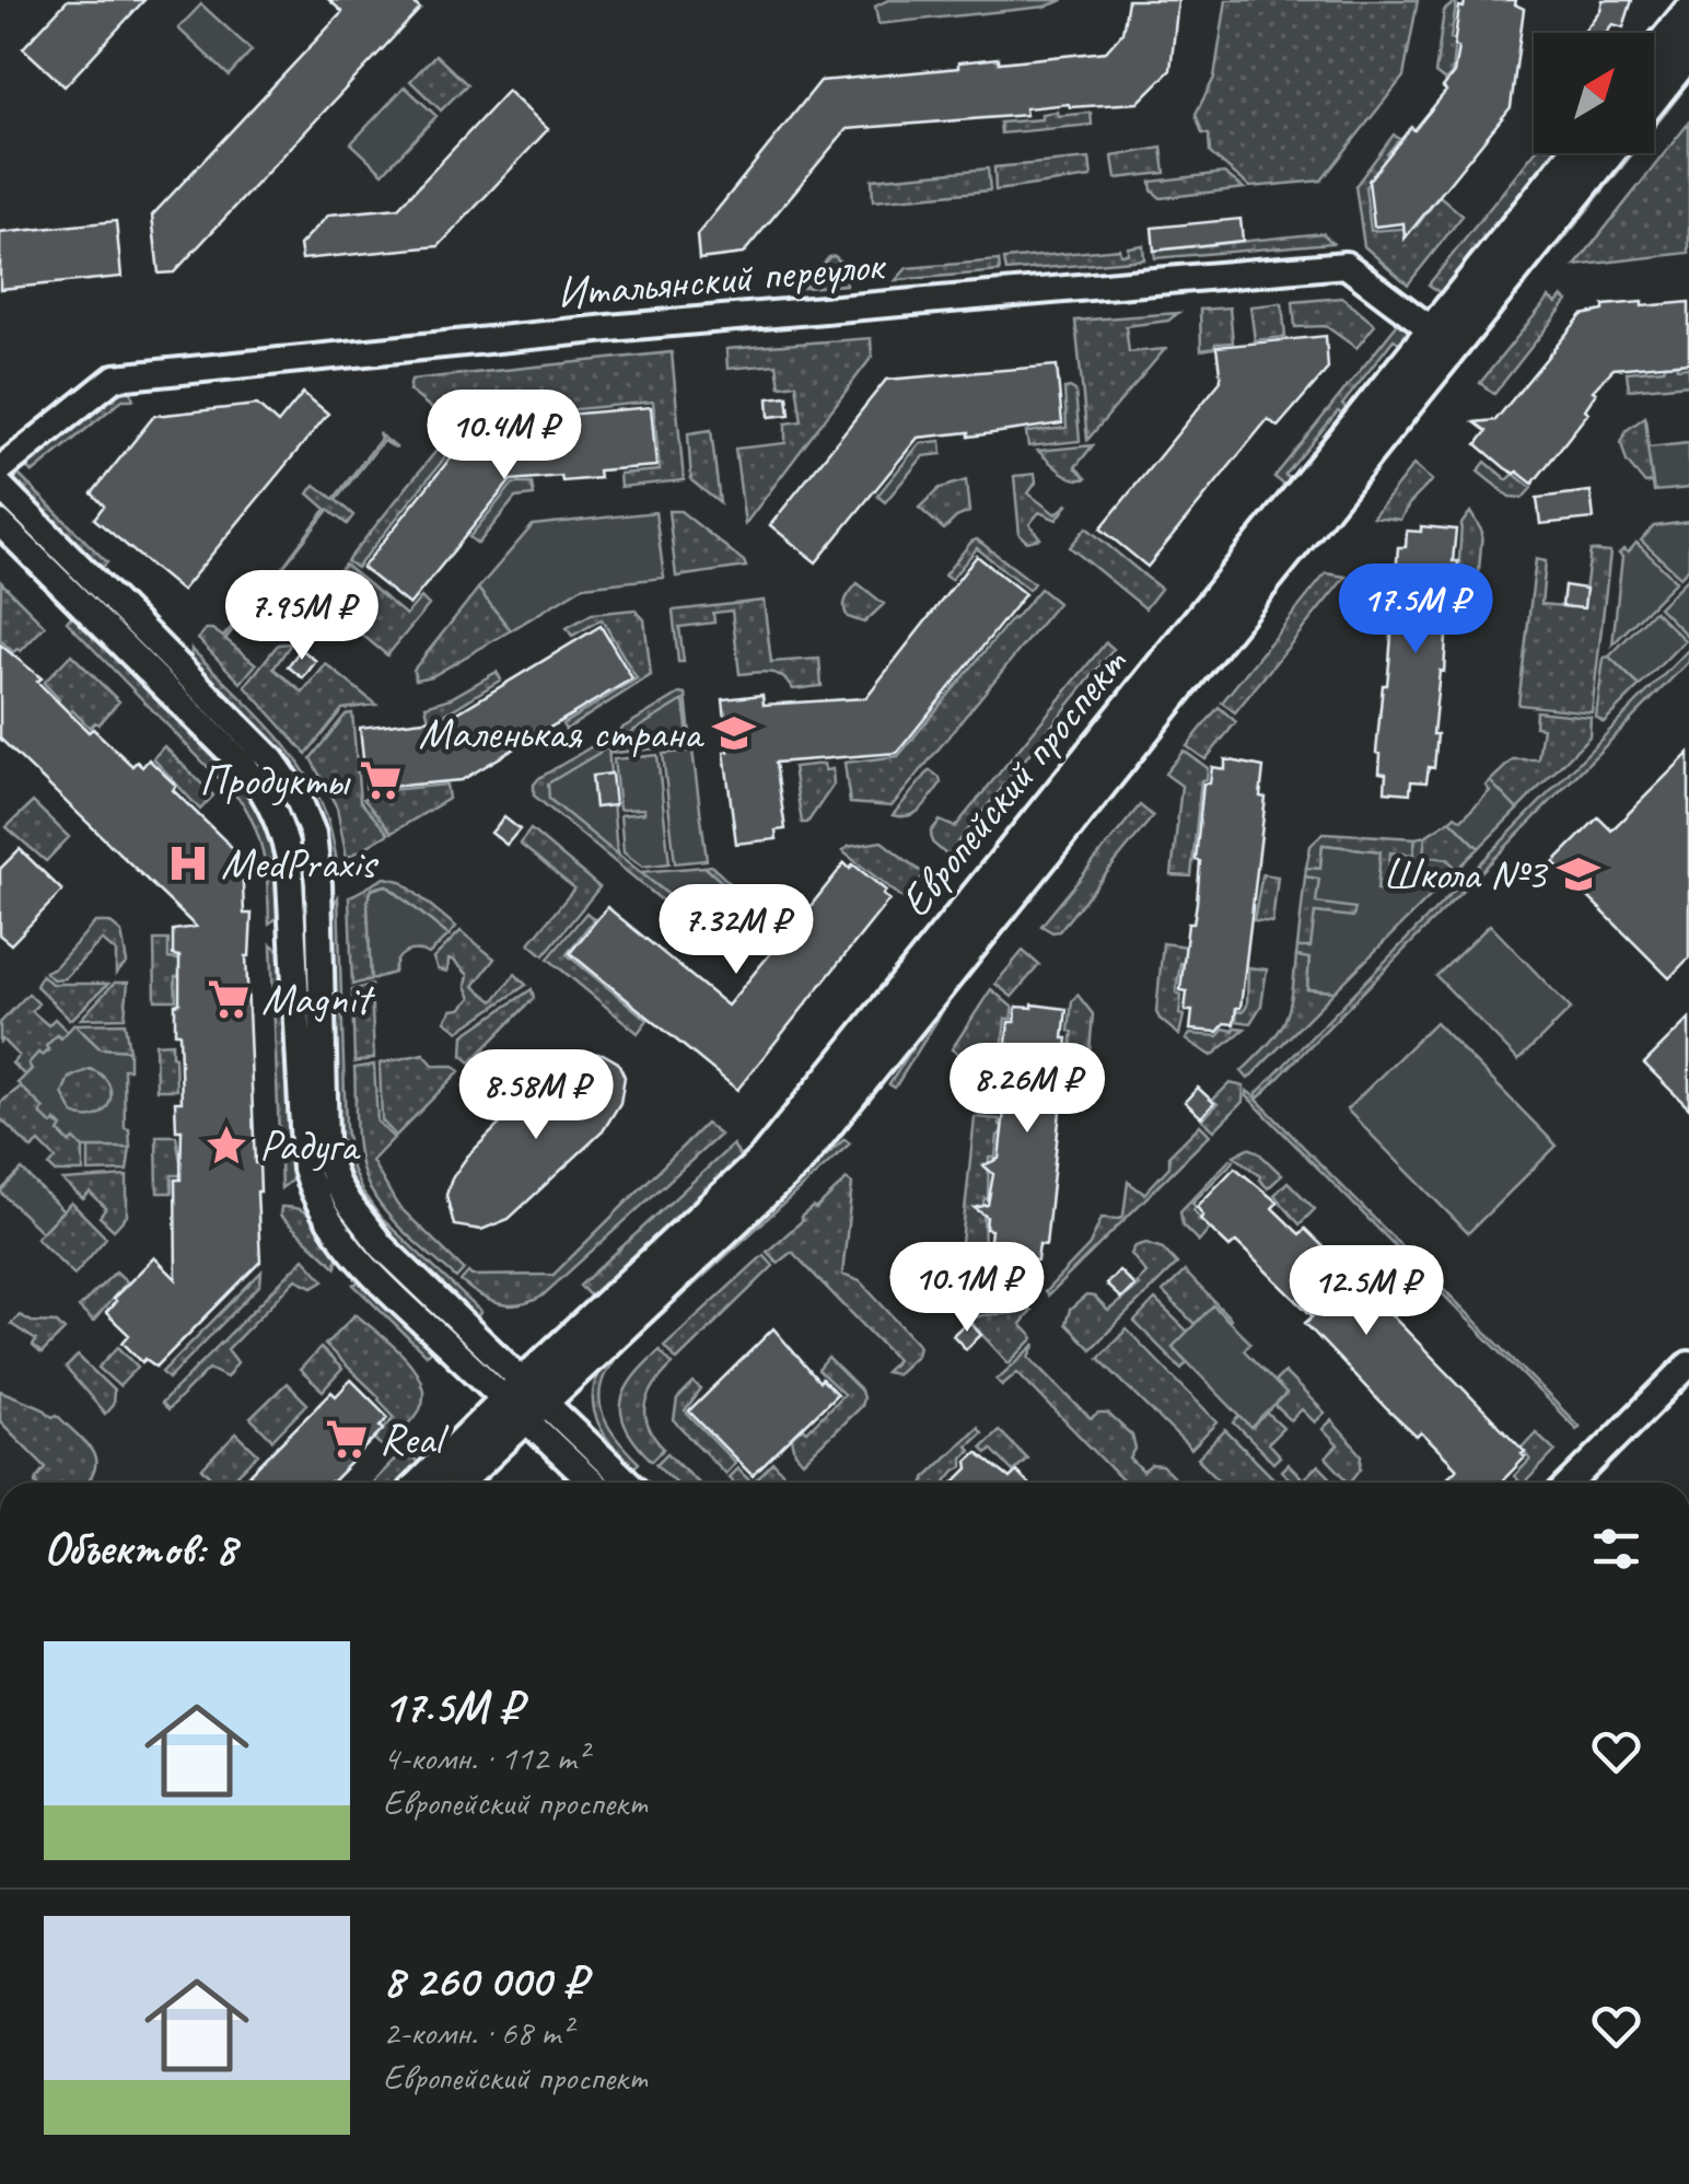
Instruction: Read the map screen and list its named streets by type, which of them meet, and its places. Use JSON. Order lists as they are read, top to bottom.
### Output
{
  "streets": {
    "street": ["Итальянский переулок", "Европейский проспект"]
  },
  "crossings": [
    ["Итальянский переулок", "Европейский проспект"]
  ],
  "places": {
    "school or university": ["Маленькая страна", "Школа №3"],
    "supermarket": ["Продукты", "Magnit", "Real"],
    "hospital": ["MedPraxis"],
    "place": ["Радуга"]
  },
  "north": "top right",
  "page": {
    "price": [
      "10.4M ₽",
      "17.5M ₽",
      "7.95M ₽",
      "7.32M ₽",
      "8.26M ₽",
      "8.58M ₽",
      "10.1M ₽",
      "12.5M ₽"
    ],
    "heading": "Объектов: 8",
    "list": [
      {
        "name": "17.5M ₽",
        "note": "4-комн. · 112 m² · Европейский проспект"
      },
      {
        "name": "8 260 000 ₽",
        "note": "2-комн. · 68 m² · Европейский проспект"
      }
    ]
  }
}
